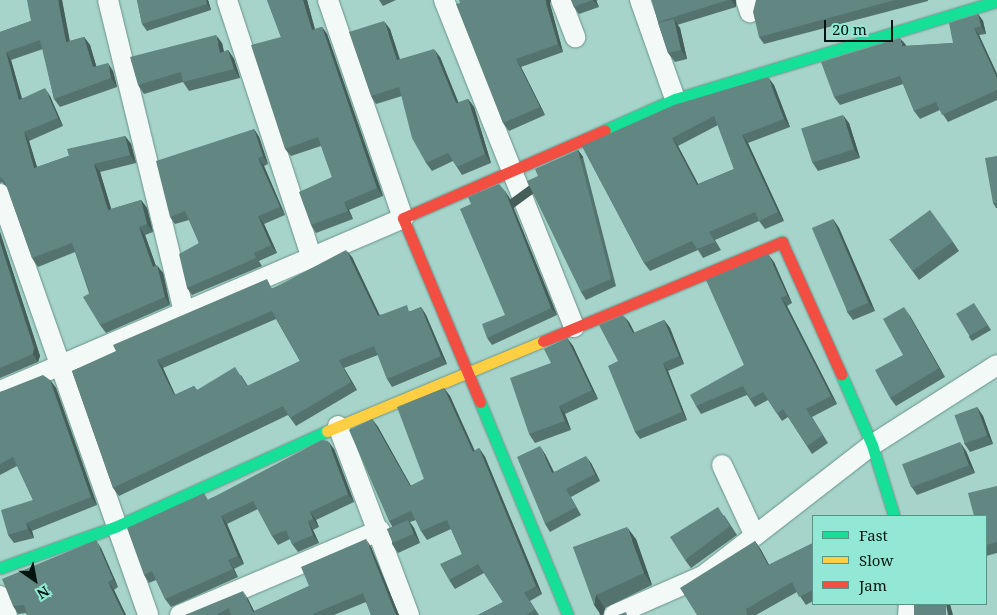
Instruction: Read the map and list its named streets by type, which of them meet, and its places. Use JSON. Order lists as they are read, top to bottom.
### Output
{
  "legend": ["Fast", "Slow", "Jam"],
  "scale_bar": "20 m",
  "north": "bottom right"
}
